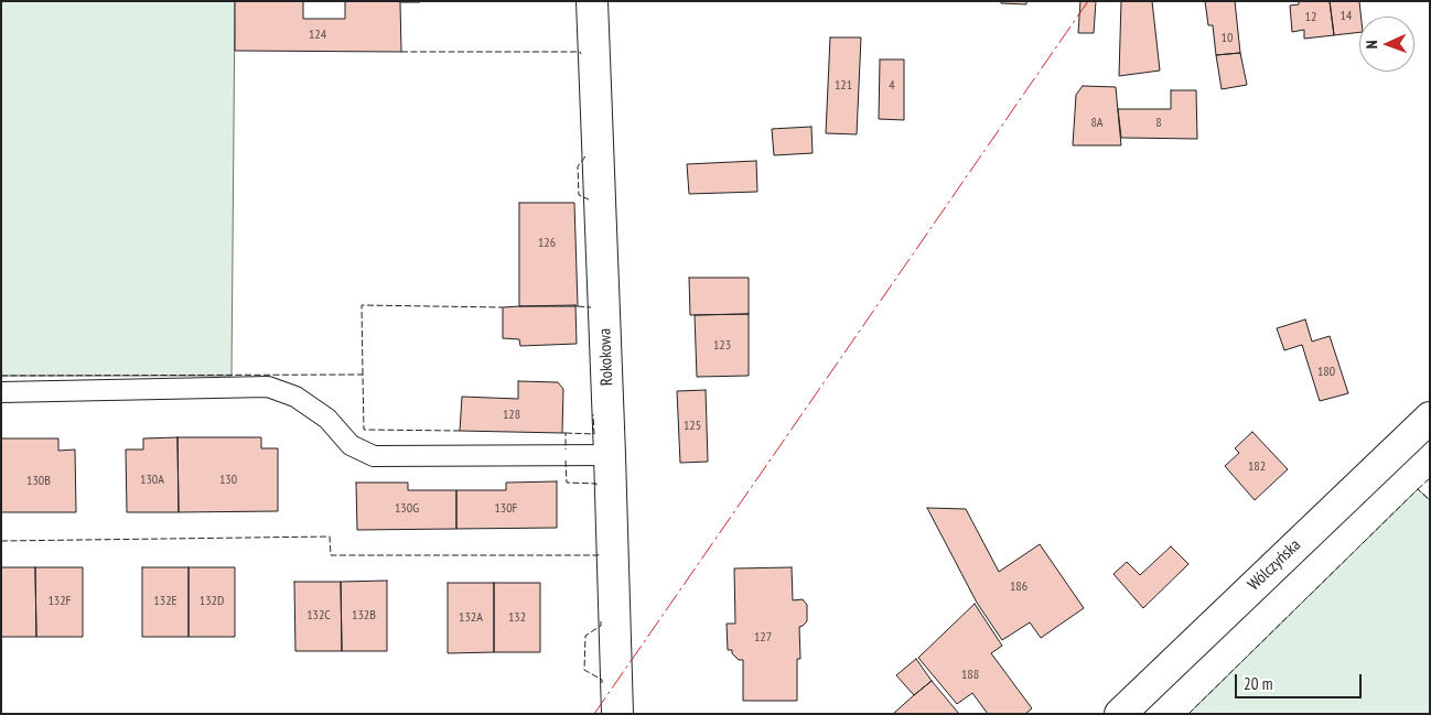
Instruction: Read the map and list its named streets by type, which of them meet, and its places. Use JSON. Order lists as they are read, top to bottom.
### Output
{
  "streets": {
    "street": ["Rokokowa", "Wólczyńska"]
  },
  "house_numbers": [
    "14",
    "12",
    "124",
    "10",
    "121",
    "4",
    "8A",
    "8",
    "126",
    "123",
    "180",
    "128",
    "125",
    "182",
    "130A",
    "130",
    "130B",
    "130G",
    "130F",
    "186",
    "132F",
    "132E",
    "132D",
    "132C",
    "132B",
    "132A",
    "132",
    "127",
    "188"
  ],
  "scale_bar": "20 m",
  "north": "left"
}
